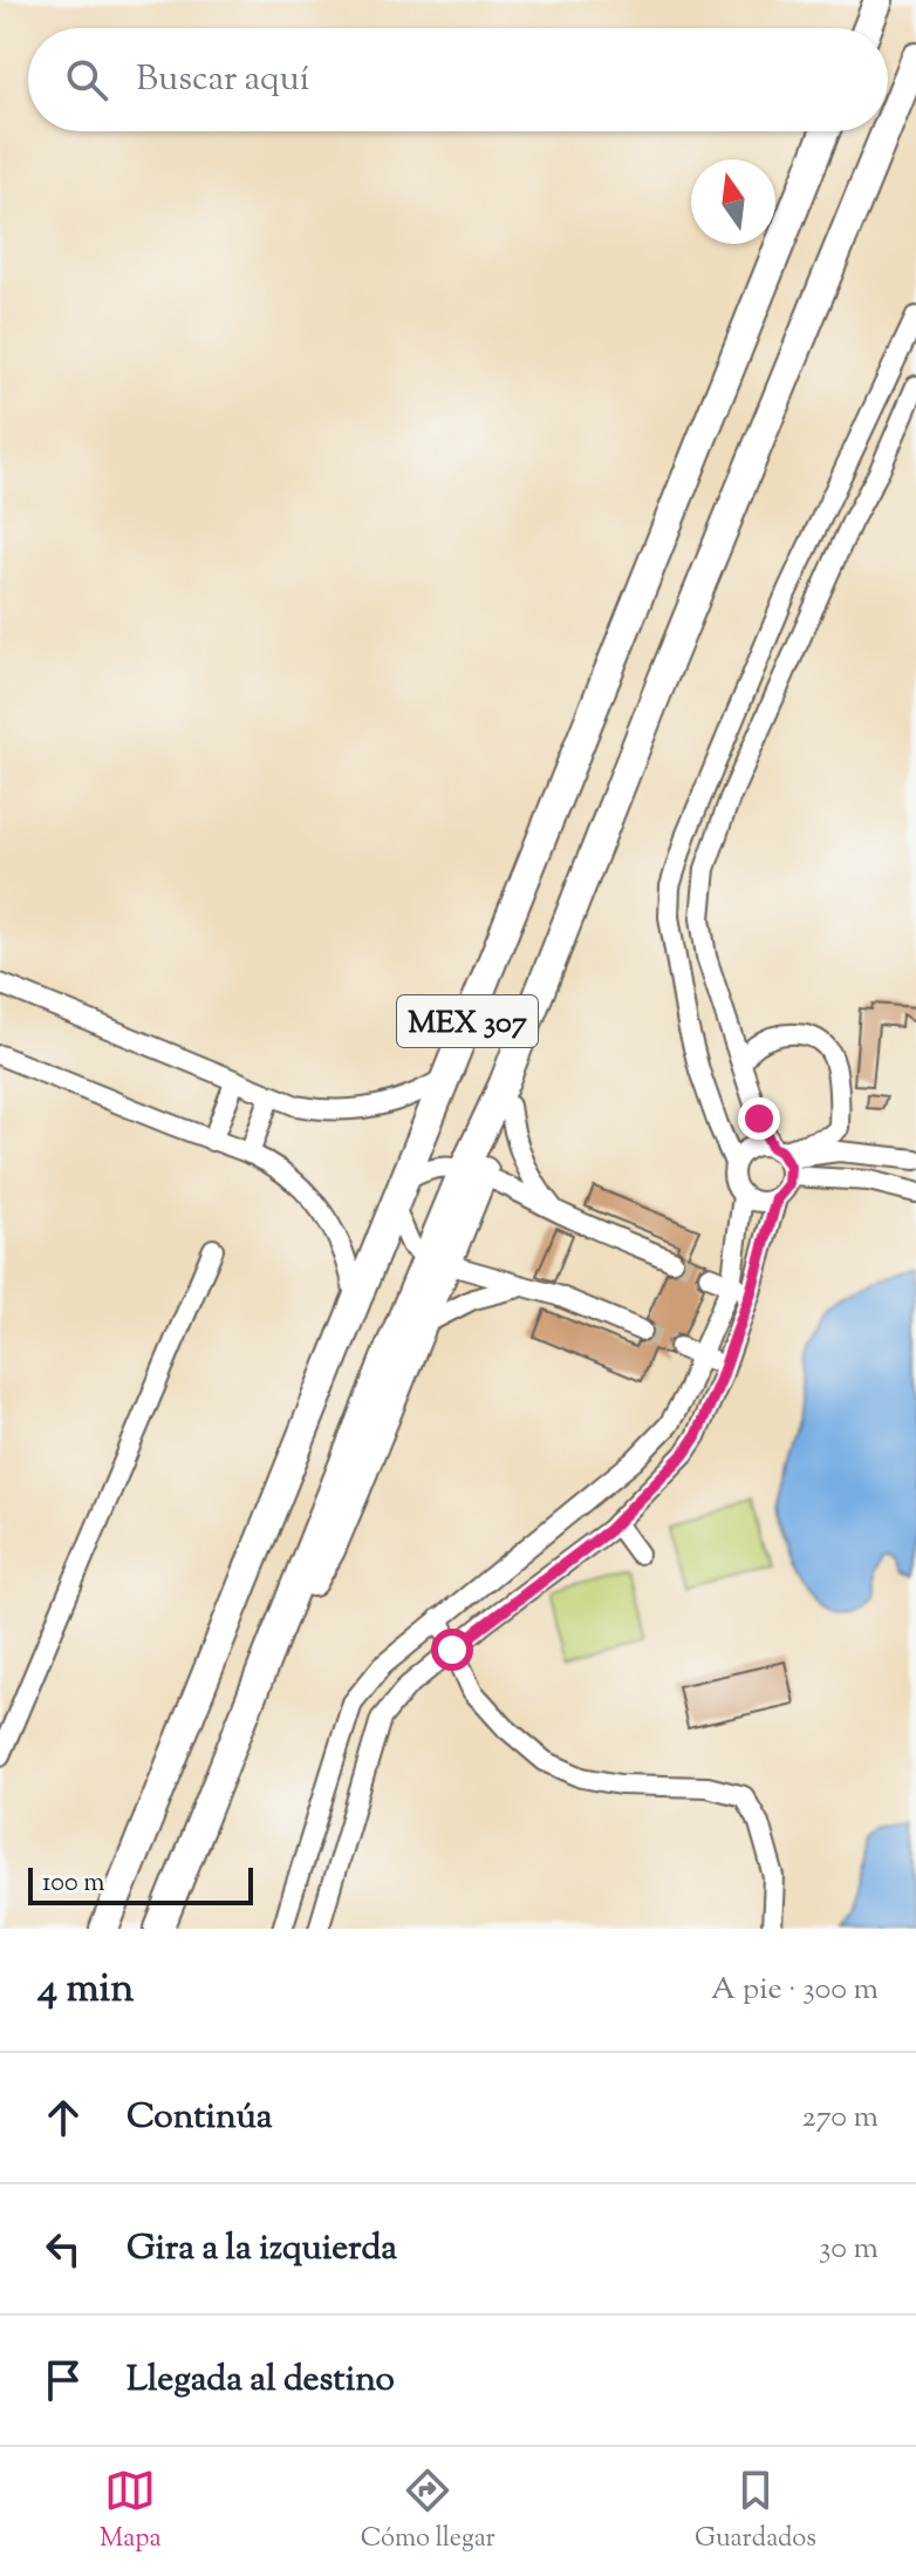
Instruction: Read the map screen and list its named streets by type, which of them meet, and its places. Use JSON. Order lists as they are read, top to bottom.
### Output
{
  "streets": {
    "highway": ["MEX 307"]
  },
  "scale_bar": "100 m",
  "north": "top",
  "page": {
    "search": "Buscar aquí",
    "scale": "100 m",
    "heading": ["4 min", "A pie · 300 m"],
    "list": [
      ["Continúa", "270 m"],
      ["Gira a la izquierda", "30 m"],
      "Llegada al destino"
    ],
    "nav": ["Mapa", "Cómo llegar", "Guardados"]
  }
}
